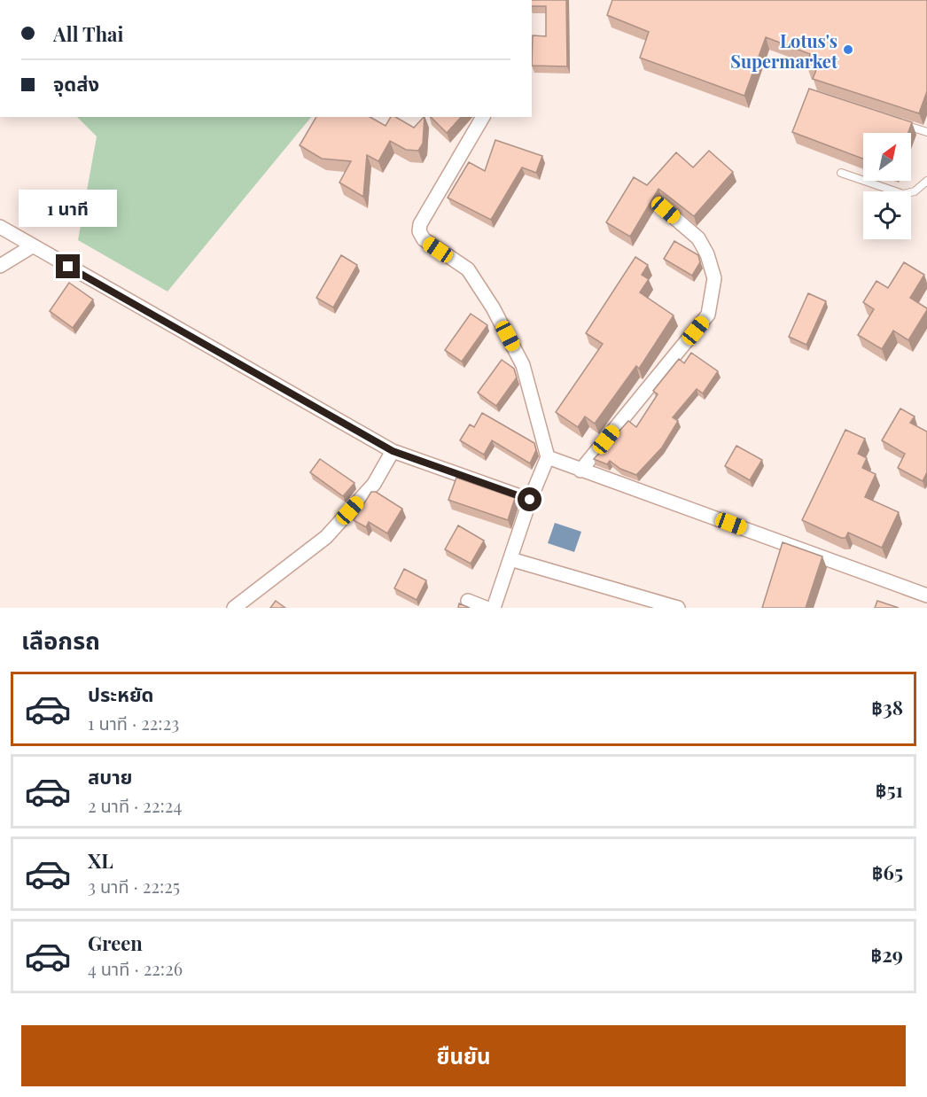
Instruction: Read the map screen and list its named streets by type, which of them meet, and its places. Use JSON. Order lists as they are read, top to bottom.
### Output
{
  "places": ["Lotus's Supermarket"],
  "north": "top right",
  "page": {
    "banner": ["All Thai", "จุดส่ง"],
    "bubble": "1 นาที",
    "heading": "เลือกรถ",
    "list": [
      {
        "name": "ประหยัด",
        "note": "1 นาที · 22:23",
        "value": "฿38"
      },
      {
        "name": "สบาย",
        "note": "2 นาที · 22:24",
        "value": "฿51"
      },
      {
        "name": "XL",
        "note": "3 นาที · 22:25",
        "value": "฿65"
      },
      {
        "name": "Green",
        "note": "4 นาที · 22:26",
        "value": "฿29"
      }
    ],
    "buttons": "ยืนยัน"
  }
}
